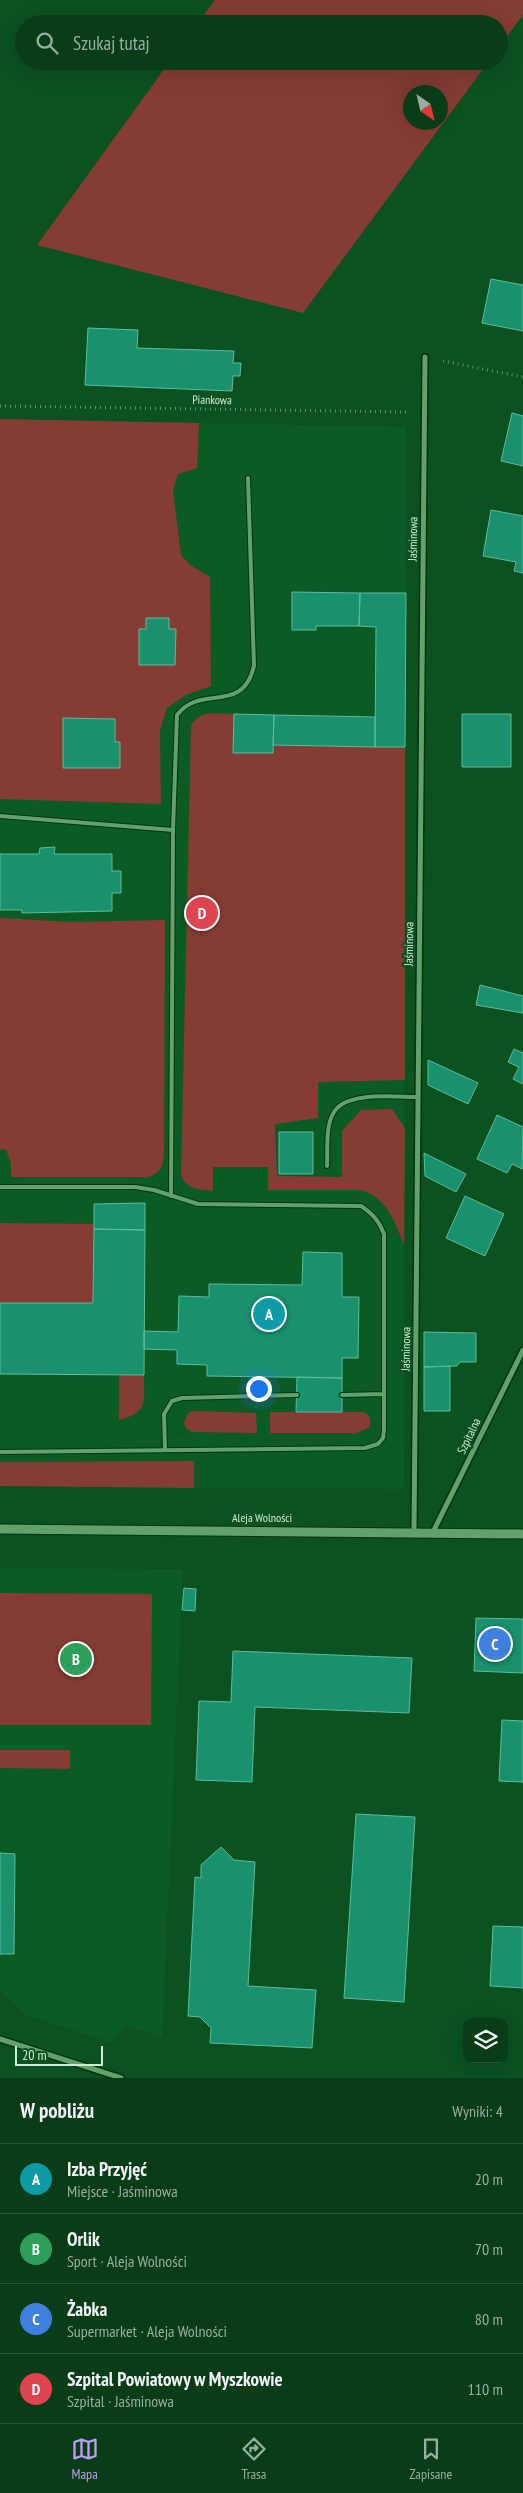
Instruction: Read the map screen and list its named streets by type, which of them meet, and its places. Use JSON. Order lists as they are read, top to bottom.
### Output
{
  "streets": {
    "street": ["Jaśminowa", "Szpitalna", "Aleja Wolności"],
    "path": ["Piankowa"]
  },
  "crossings": [
    ["Piankowa", "Jaśminowa"],
    ["Jaśminowa", "Aleja Wolności"],
    ["Szpitalna", "Aleja Wolności"]
  ],
  "scale_bar": "20 m",
  "north": "bottom right",
  "page": {
    "search": "Szukaj tutaj",
    "pins": [
      "D",
      "A",
      "C",
      "B"
    ],
    "scale": "20 m",
    "heading": ["W pobliżu", "Wyniki: 4"],
    "list": [
      {
        "mark": "A",
        "name": "Izba Przyjęć",
        "note": "Miejsce · Jaśminowa",
        "value": "20 m"
      },
      {
        "mark": "B",
        "name": "Orlik",
        "note": "Sport · Aleja Wolności",
        "value": "70 m"
      },
      {
        "mark": "C",
        "name": "Żabka",
        "note": "Supermarket · Aleja Wolności",
        "value": "80 m"
      },
      {
        "mark": "D",
        "name": "Szpital Powiatowy w Myszkowie",
        "note": "Szpital · Jaśminowa",
        "value": "110 m"
      }
    ],
    "nav": ["Mapa", "Trasa", "Zapisane"]
  }
}
